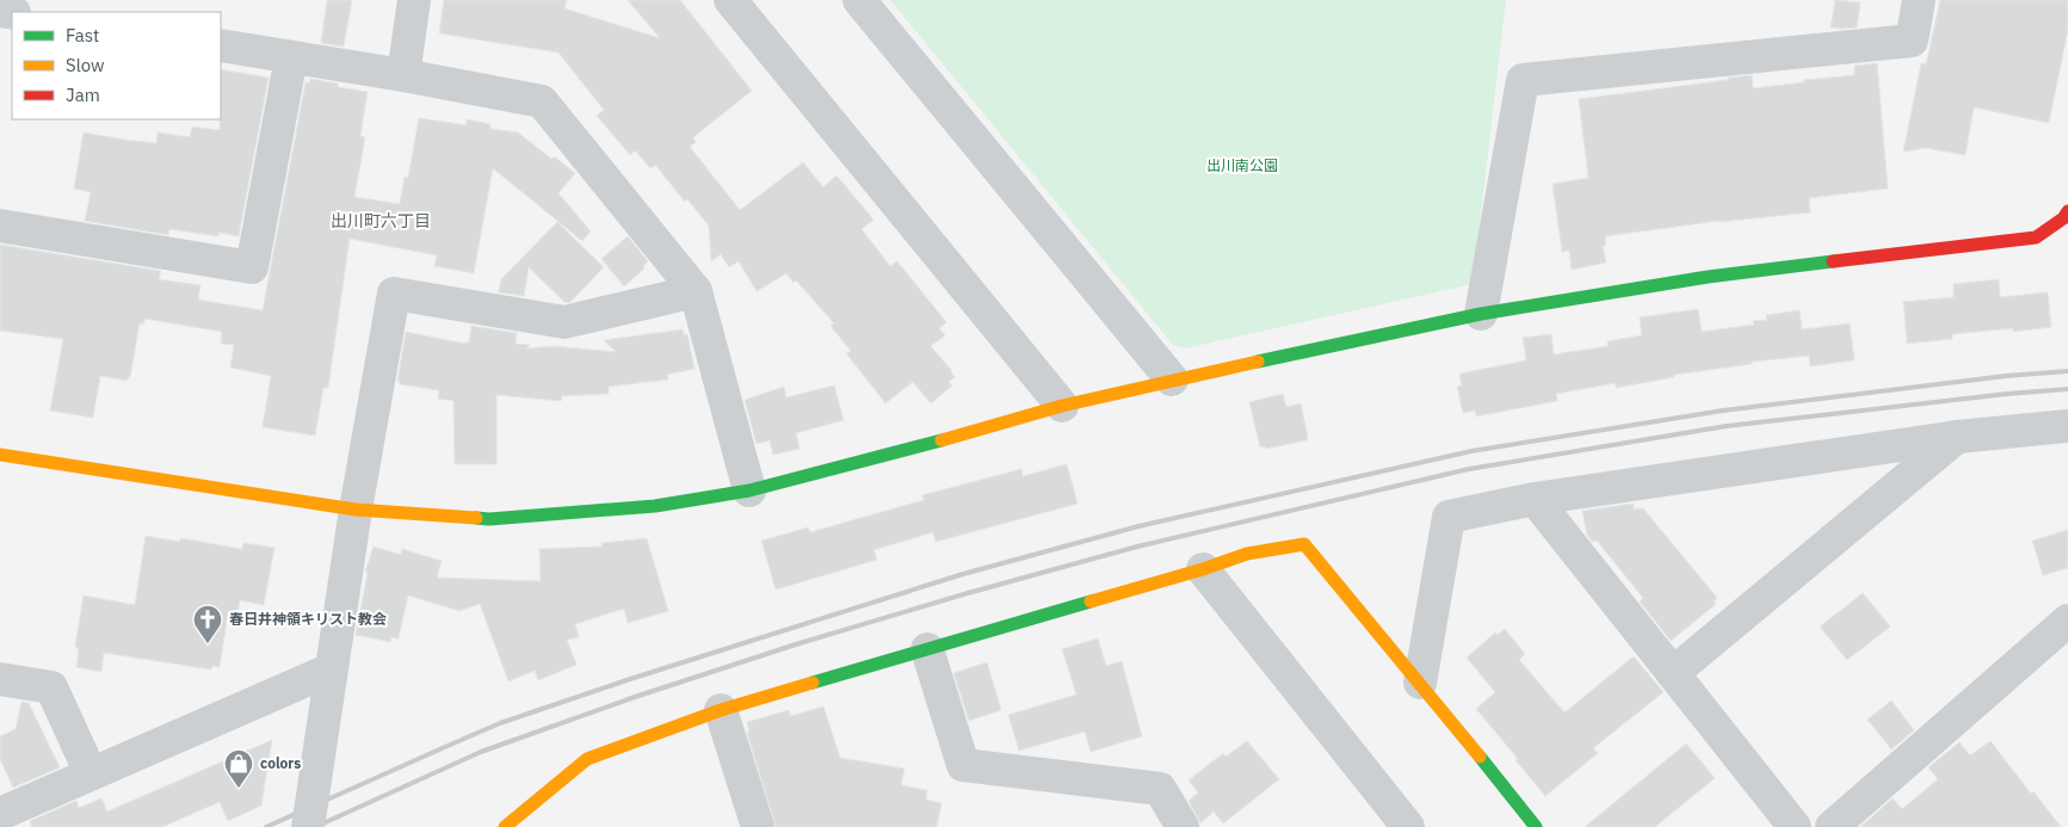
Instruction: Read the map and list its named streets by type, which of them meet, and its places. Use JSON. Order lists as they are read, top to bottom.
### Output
{
  "districts": ["出川町六丁目"],
  "parks": ["出川南公園"],
  "places": {
    "church": ["春日井神領キリスト教会"],
    "shop": ["colors"]
  },
  "legend": ["Fast", "Slow", "Jam"]
}
